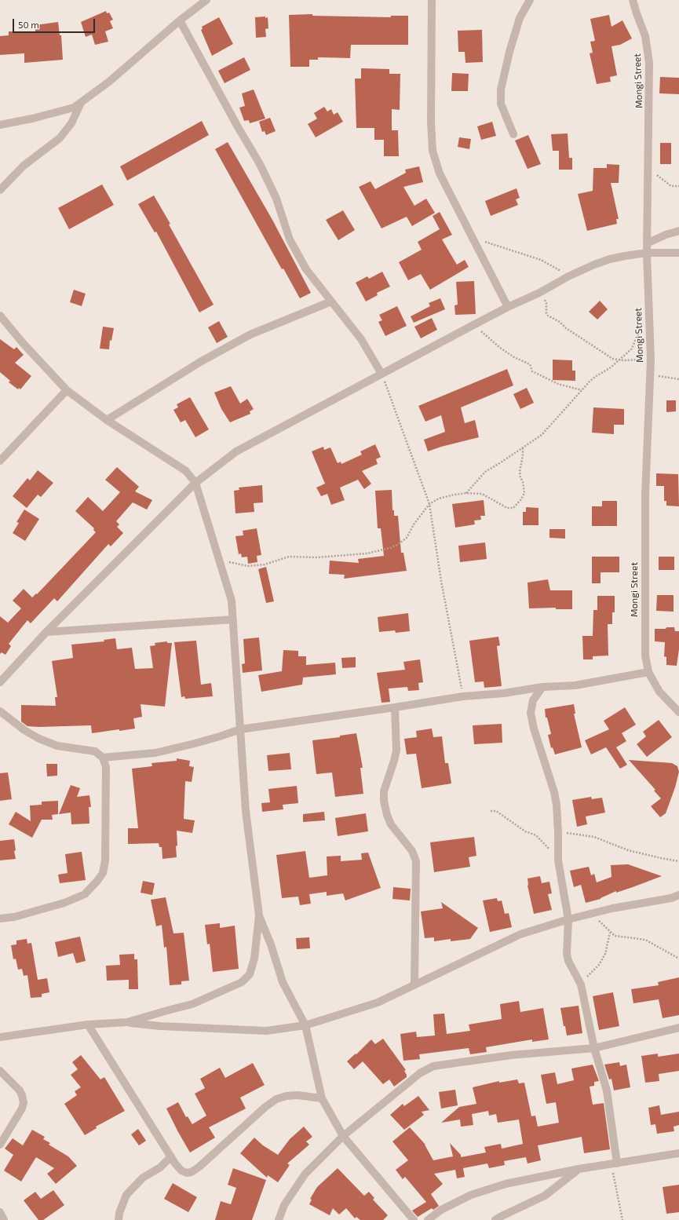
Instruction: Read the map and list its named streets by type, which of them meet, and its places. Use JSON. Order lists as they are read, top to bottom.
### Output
{
  "streets": {
    "street": ["Mongi Street"]
  },
  "scale_bar": "50 m"
}
